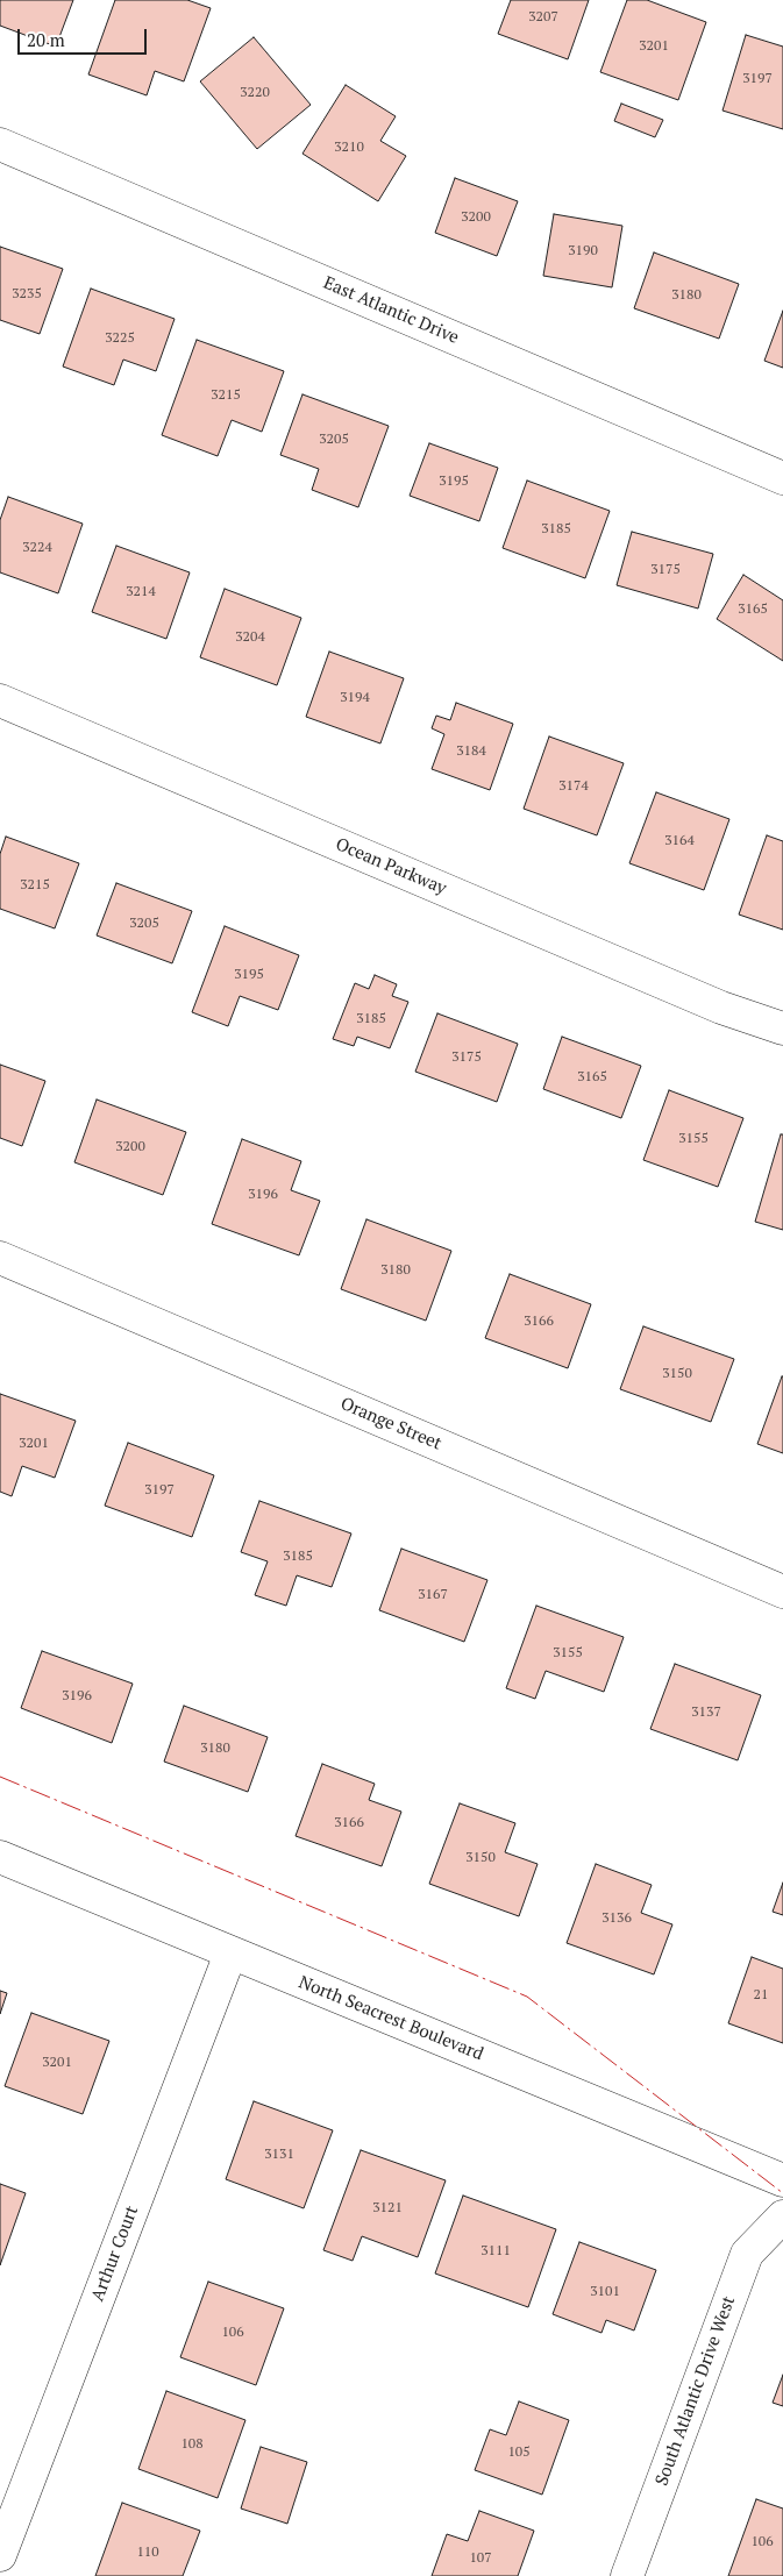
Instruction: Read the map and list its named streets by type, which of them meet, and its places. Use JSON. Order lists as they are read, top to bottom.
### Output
{
  "streets": {
    "street": [
      "East Atlantic Drive",
      "Ocean Parkway",
      "Orange Street",
      "North Seacrest Boulevard",
      "Arthur Court",
      "South Atlantic Drive West"
    ]
  },
  "crossings": [
    ["North Seacrest Boulevard", "Arthur Court"]
  ],
  "house_numbers": [
    "3207",
    "3201",
    "3197",
    "3220",
    "3210",
    "3200",
    "3190",
    "3235",
    "3180",
    "3225",
    "3215",
    "3205",
    "3195",
    "3185",
    "3224",
    "3175",
    "3214",
    "3165",
    "3204",
    "3194",
    "3184",
    "3174",
    "3164",
    "3215",
    "3205",
    "3195",
    "3185",
    "3175",
    "3165",
    "3155",
    "3200",
    "3196",
    "3180",
    "3166",
    "3150",
    "3201",
    "3197",
    "3185",
    "3167",
    "3155",
    "3196",
    "3137",
    "3180",
    "3166",
    "3150",
    "3136",
    "21",
    "3201",
    "3131",
    "3121",
    "3111",
    "3101",
    "106",
    "108",
    "105",
    "106",
    "110",
    "107"
  ],
  "scale_bar": "20 m"
}
